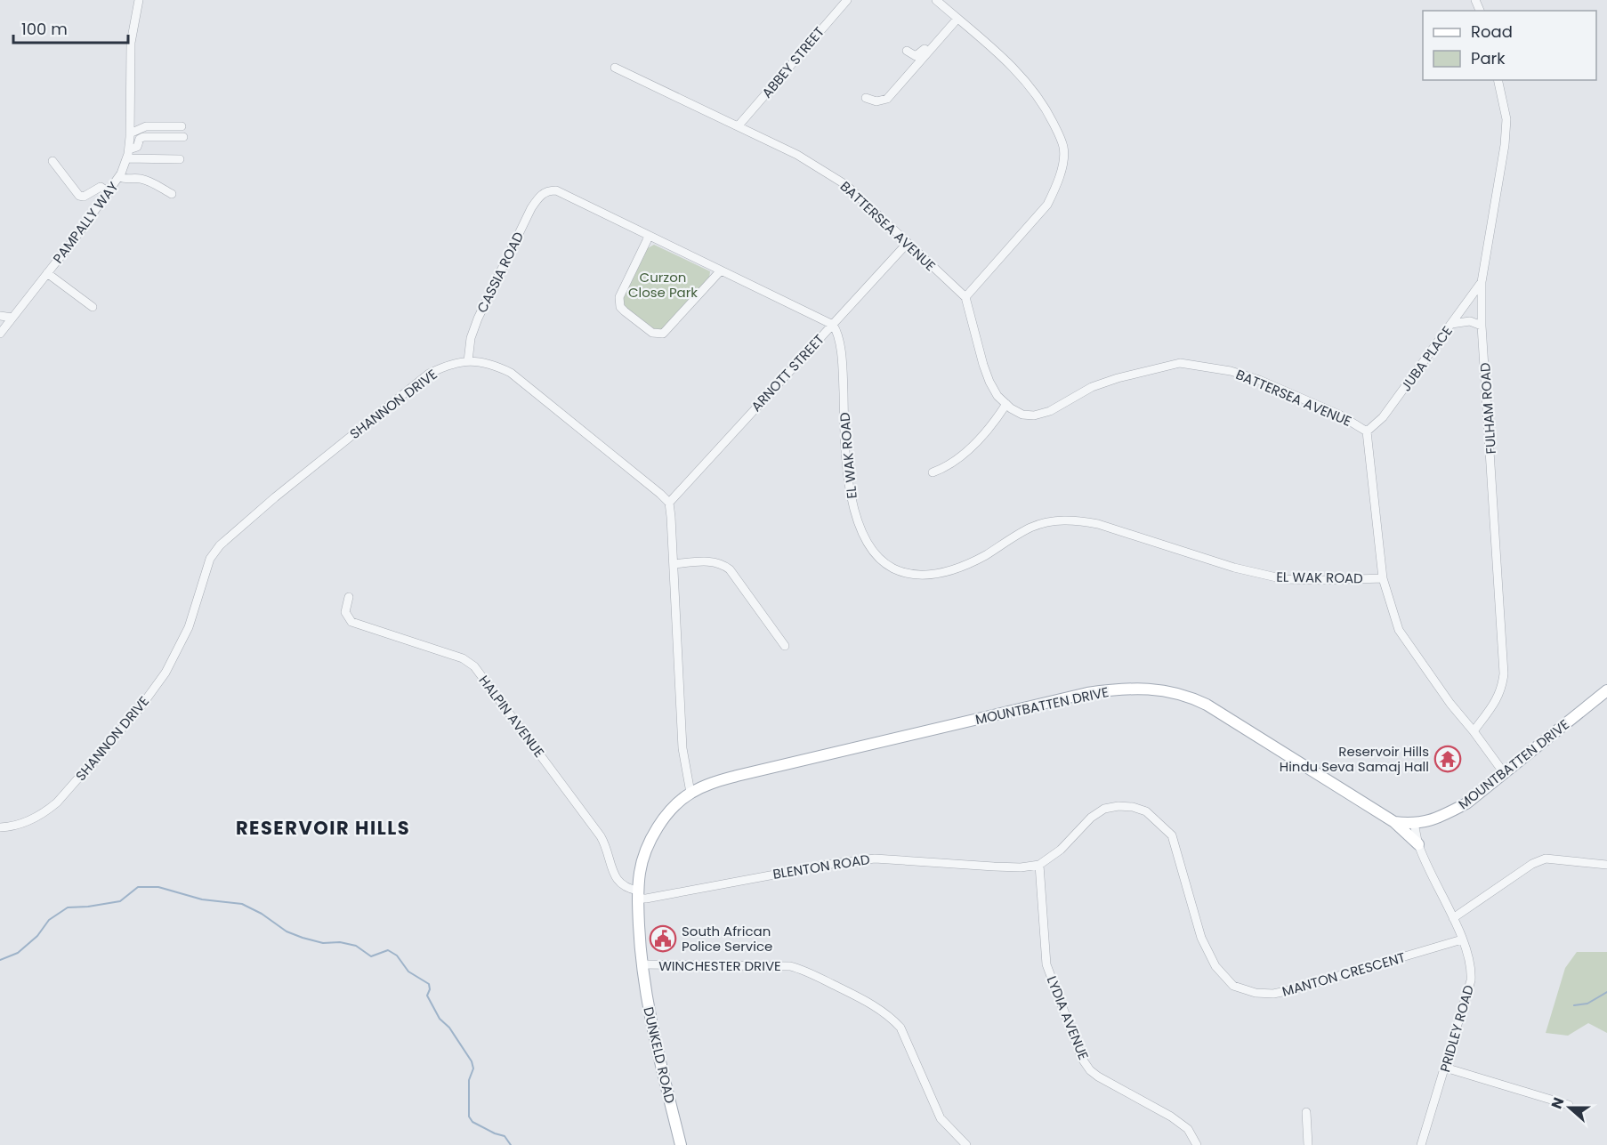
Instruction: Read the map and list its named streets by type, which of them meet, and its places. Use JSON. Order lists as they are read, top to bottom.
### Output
{
  "streets": {
    "main road": ["MOUNTBATTEN DRIVE", "DUNKELD ROAD"],
    "street": [
      "ABBEY STREET",
      "PAMPALLY WAY",
      "BATTERSEA AVENUE",
      "CASSIA ROAD",
      "JUBA PLACE",
      "ARNOTT STREET",
      "SHANNON DRIVE",
      "FULHAM ROAD",
      "EL WAK ROAD",
      "HALPIN AVENUE",
      "BLENTON ROAD",
      "WINCHESTER DRIVE",
      "MANTON CRESCENT",
      "LYDIA AVENUE",
      "PRIDLEY ROAD"
    ]
  },
  "crossings": [
    ["ABBEY STREET", "BATTERSEA AVENUE"],
    ["BATTERSEA AVENUE", "JUBA PLACE"],
    ["BATTERSEA AVENUE", "ARNOTT STREET"],
    ["BATTERSEA AVENUE", "FULHAM ROAD"],
    ["BATTERSEA AVENUE", "EL WAK ROAD"],
    ["BATTERSEA AVENUE", "MOUNTBATTEN DRIVE"],
    ["CASSIA ROAD", "SHANNON DRIVE"],
    ["JUBA PLACE", "FULHAM ROAD"],
    ["ARNOTT STREET", "SHANNON DRIVE"],
    ["ARNOTT STREET", "EL WAK ROAD"],
    ["MOUNTBATTEN DRIVE", "HALPIN AVENUE"],
    ["MOUNTBATTEN DRIVE", "BLENTON ROAD"],
    ["MOUNTBATTEN DRIVE", "WINCHESTER DRIVE"],
    ["MOUNTBATTEN DRIVE", "PRIDLEY ROAD"],
    ["MOUNTBATTEN DRIVE", "DUNKELD ROAD"],
    ["HALPIN AVENUE", "BLENTON ROAD"],
    ["BLENTON ROAD", "MANTON CRESCENT"],
    ["BLENTON ROAD", "LYDIA AVENUE"],
    ["WINCHESTER DRIVE", "DUNKELD ROAD"],
    ["MANTON CRESCENT", "LYDIA AVENUE"],
    ["MANTON CRESCENT", "PRIDLEY ROAD"]
  ],
  "districts": ["RESERVOIR HILLS"],
  "parks": ["Curzon Close Park"],
  "places": {
    "temple": ["Reservoir Hills Hindu Seva Samaj Hall"],
    "public building": ["South African Police Service"]
  },
  "legend": ["Road", "Park"],
  "scale_bar": "100 m",
  "north": "left"
}
